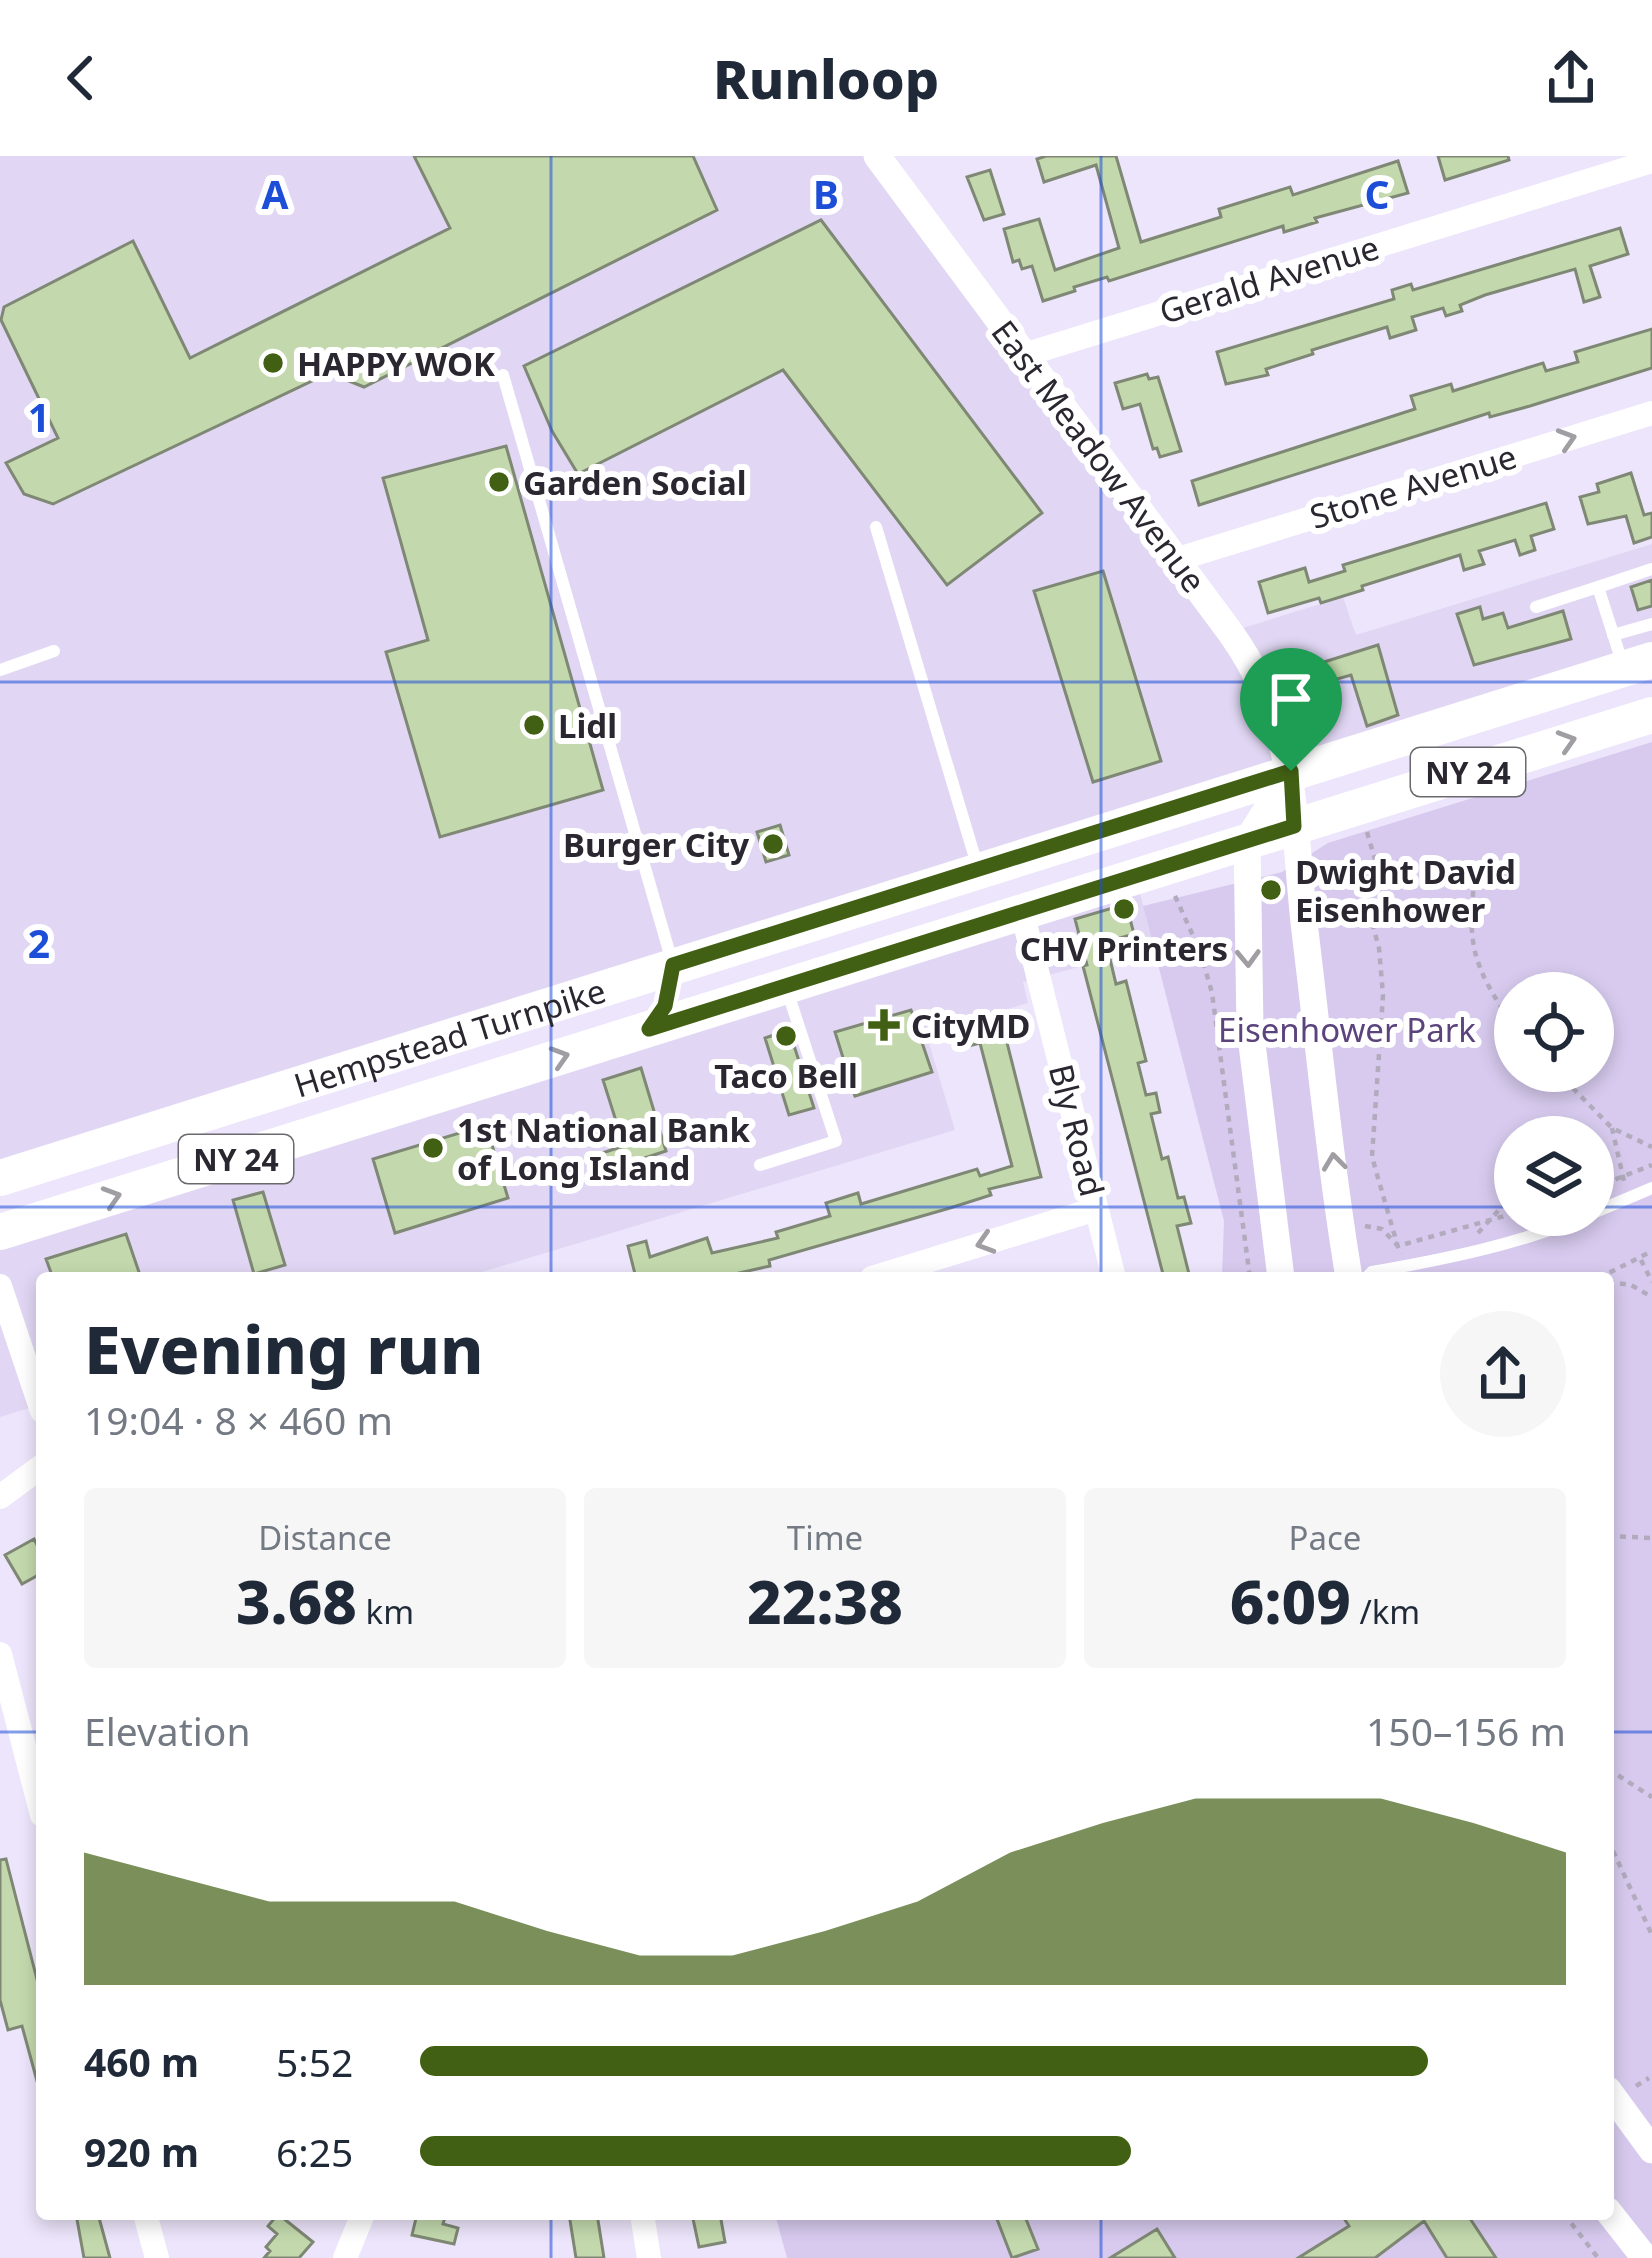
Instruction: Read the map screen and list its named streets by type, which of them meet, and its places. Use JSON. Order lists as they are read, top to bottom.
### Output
{
  "streets": {
    "main road": ["NY 24", "Hempstead Turnpike"],
    "street": [
      "Gerald Avenue",
      "East Meadow Avenue",
      "Stone Avenue",
      "Bly Road"
    ]
  },
  "crossings": [
    ["Gerald Avenue", "East Meadow Avenue"],
    ["East Meadow Avenue", "Stone Avenue"],
    ["East Meadow Avenue", "Hempstead Turnpike"],
    ["Hempstead Turnpike", "Bly Road"]
  ],
  "one_way": ["Stone Avenue"],
  "parks": ["Eisenhower Park"],
  "places": {
    "other": [
      "HAPPY WOK",
      "Garden Social",
      "Lidl",
      "Burger City",
      "Dwight David Eisenhower",
      "CHV Printers",
      "Taco Bell",
      "1st National Bank of Long Island"
    ],
    "health": ["CityMD"]
  },
  "page": {
    "header": "Runloop",
    "heading": ["Evening run", "19:04 · 8 × 460 m"],
    "stats": [
      ["Distance", "3.68 km"],
      ["Time", "22:38"],
      ["Pace", "6:09 /km"]
    ],
    "chart": ["Elevation", "150–156 m"],
    "list": [
      {
        "name": "460 m",
        "note": "5:52"
      },
      {
        "name": "920 m",
        "note": "6:25"
      }
    ]
  },
  "grid": {
    "columns": ["A", "B", "C"],
    "rows": ["1", "2"]
  }
}
